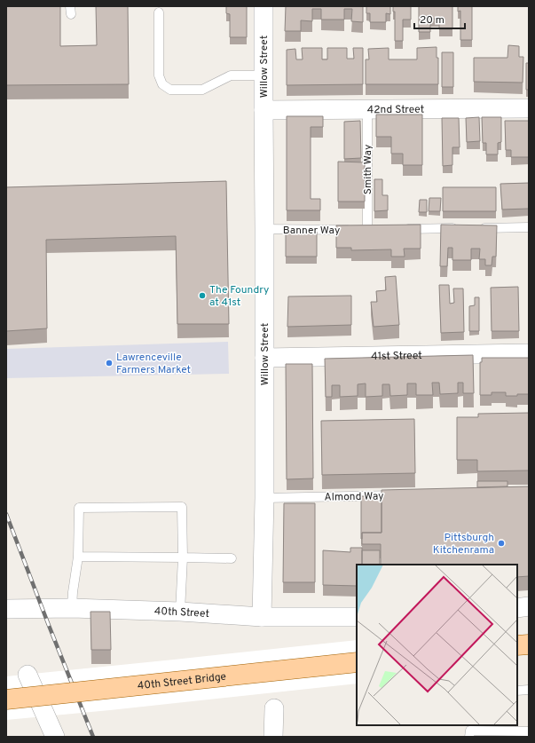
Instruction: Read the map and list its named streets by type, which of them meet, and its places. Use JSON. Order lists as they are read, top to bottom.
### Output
{
  "streets": {
    "main road": ["40th Street Bridge"],
    "street": [
      "Willow Street",
      "42nd Street",
      "41st Street",
      "40th Street"
    ],
    "lane": ["Smith Way", "Banner Way", "Almond Way"]
  },
  "crossings": [
    ["Willow Street", "42nd Street"],
    ["Willow Street", "Banner Way"],
    ["Willow Street", "41st Street"],
    ["Willow Street", "Almond Way"],
    ["Willow Street", "40th Street"],
    ["42nd Street", "Smith Way"],
    ["Smith Way", "Banner Way"]
  ],
  "places": ["The Foundry at 41st", "Lawrenceville Farmers Market", "Pittsburgh Kitchenrama"],
  "scale_bar": "20 m"
}
